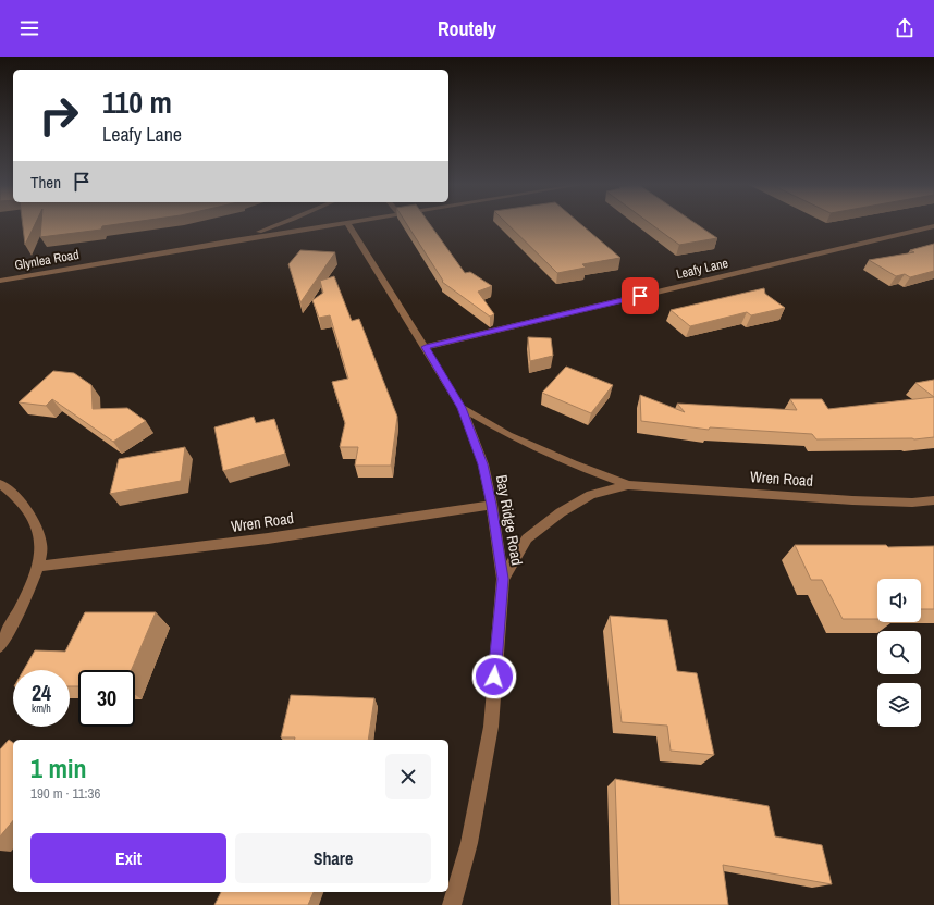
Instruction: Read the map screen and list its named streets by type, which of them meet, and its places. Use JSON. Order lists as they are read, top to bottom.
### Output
{
  "streets": {
    "street": [
      "Glynlea Road",
      "Leafy Lane",
      "Wren Road",
      "Bay Ridge Road"
    ]
  },
  "crossings": [
    ["Leafy Lane", "Bay Ridge Road"],
    ["Wren Road", "Bay Ridge Road"]
  ],
  "page": {
    "header": "Routely",
    "turn": ["110 m", "Leafy Lane"],
    "then": "Then",
    "speed": "24 km/h",
    "limit": "30",
    "heading": ["1 min", "190 m · 11:36"],
    "buttons": ["Exit", "Share"]
  }
}
